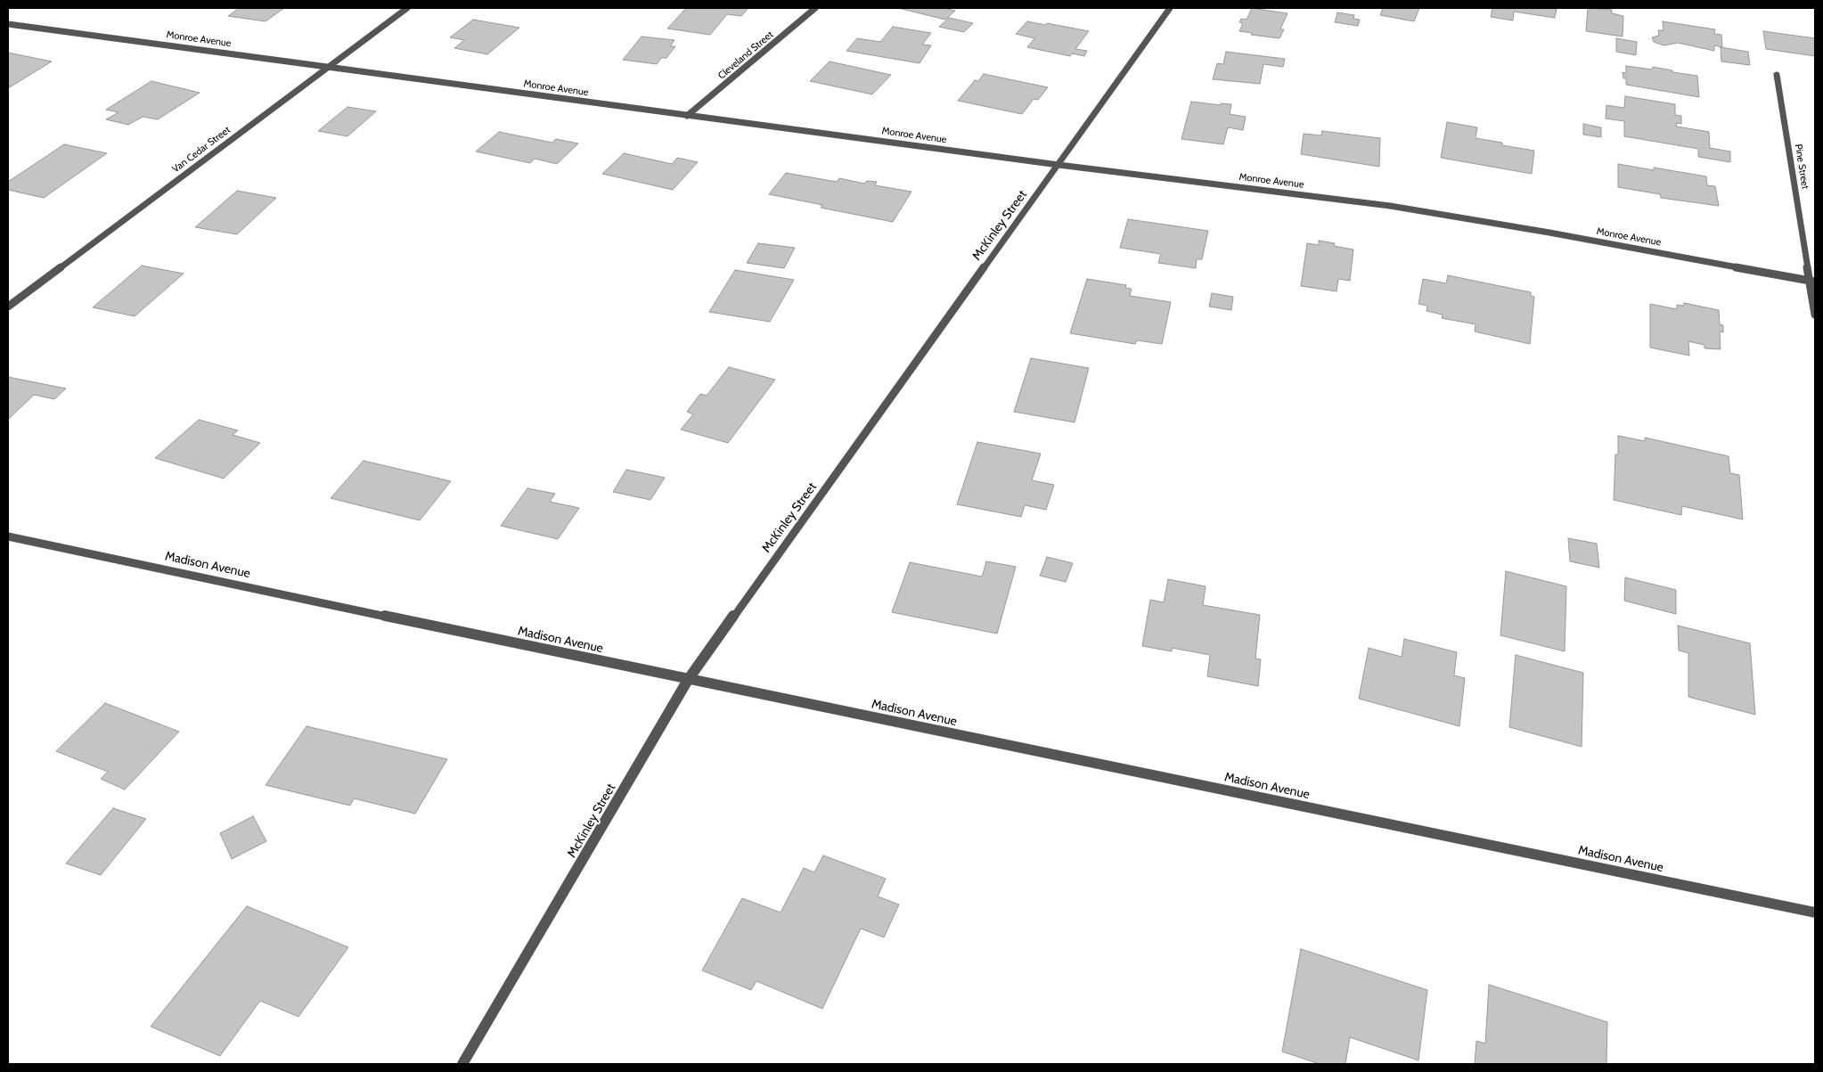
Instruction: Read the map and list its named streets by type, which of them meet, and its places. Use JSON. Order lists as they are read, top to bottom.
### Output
{
  "streets": {
    "street": [
      "Monroe Avenue",
      "Cleveland Street",
      "Van Cedar Street",
      "Pine Street",
      "McKinley Street",
      "Madison Avenue"
    ]
  },
  "crossings": [
    ["Monroe Avenue", "Cleveland Street"],
    ["Monroe Avenue", "Van Cedar Street"],
    ["Monroe Avenue", "Pine Street"],
    ["Monroe Avenue", "McKinley Street"],
    ["McKinley Street", "Madison Avenue"]
  ]
}
